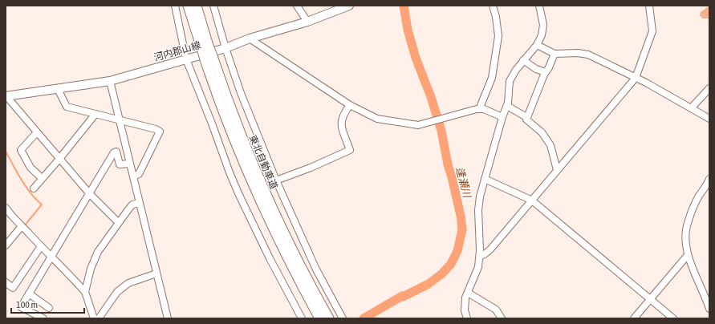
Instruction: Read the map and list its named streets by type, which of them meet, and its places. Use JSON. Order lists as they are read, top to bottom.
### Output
{
  "streets": {
    "highway": ["東北自動車道"],
    "main road": ["河内郡山線"]
  },
  "water": ["逢瀬川"],
  "scale_bar": "100 m"
}
